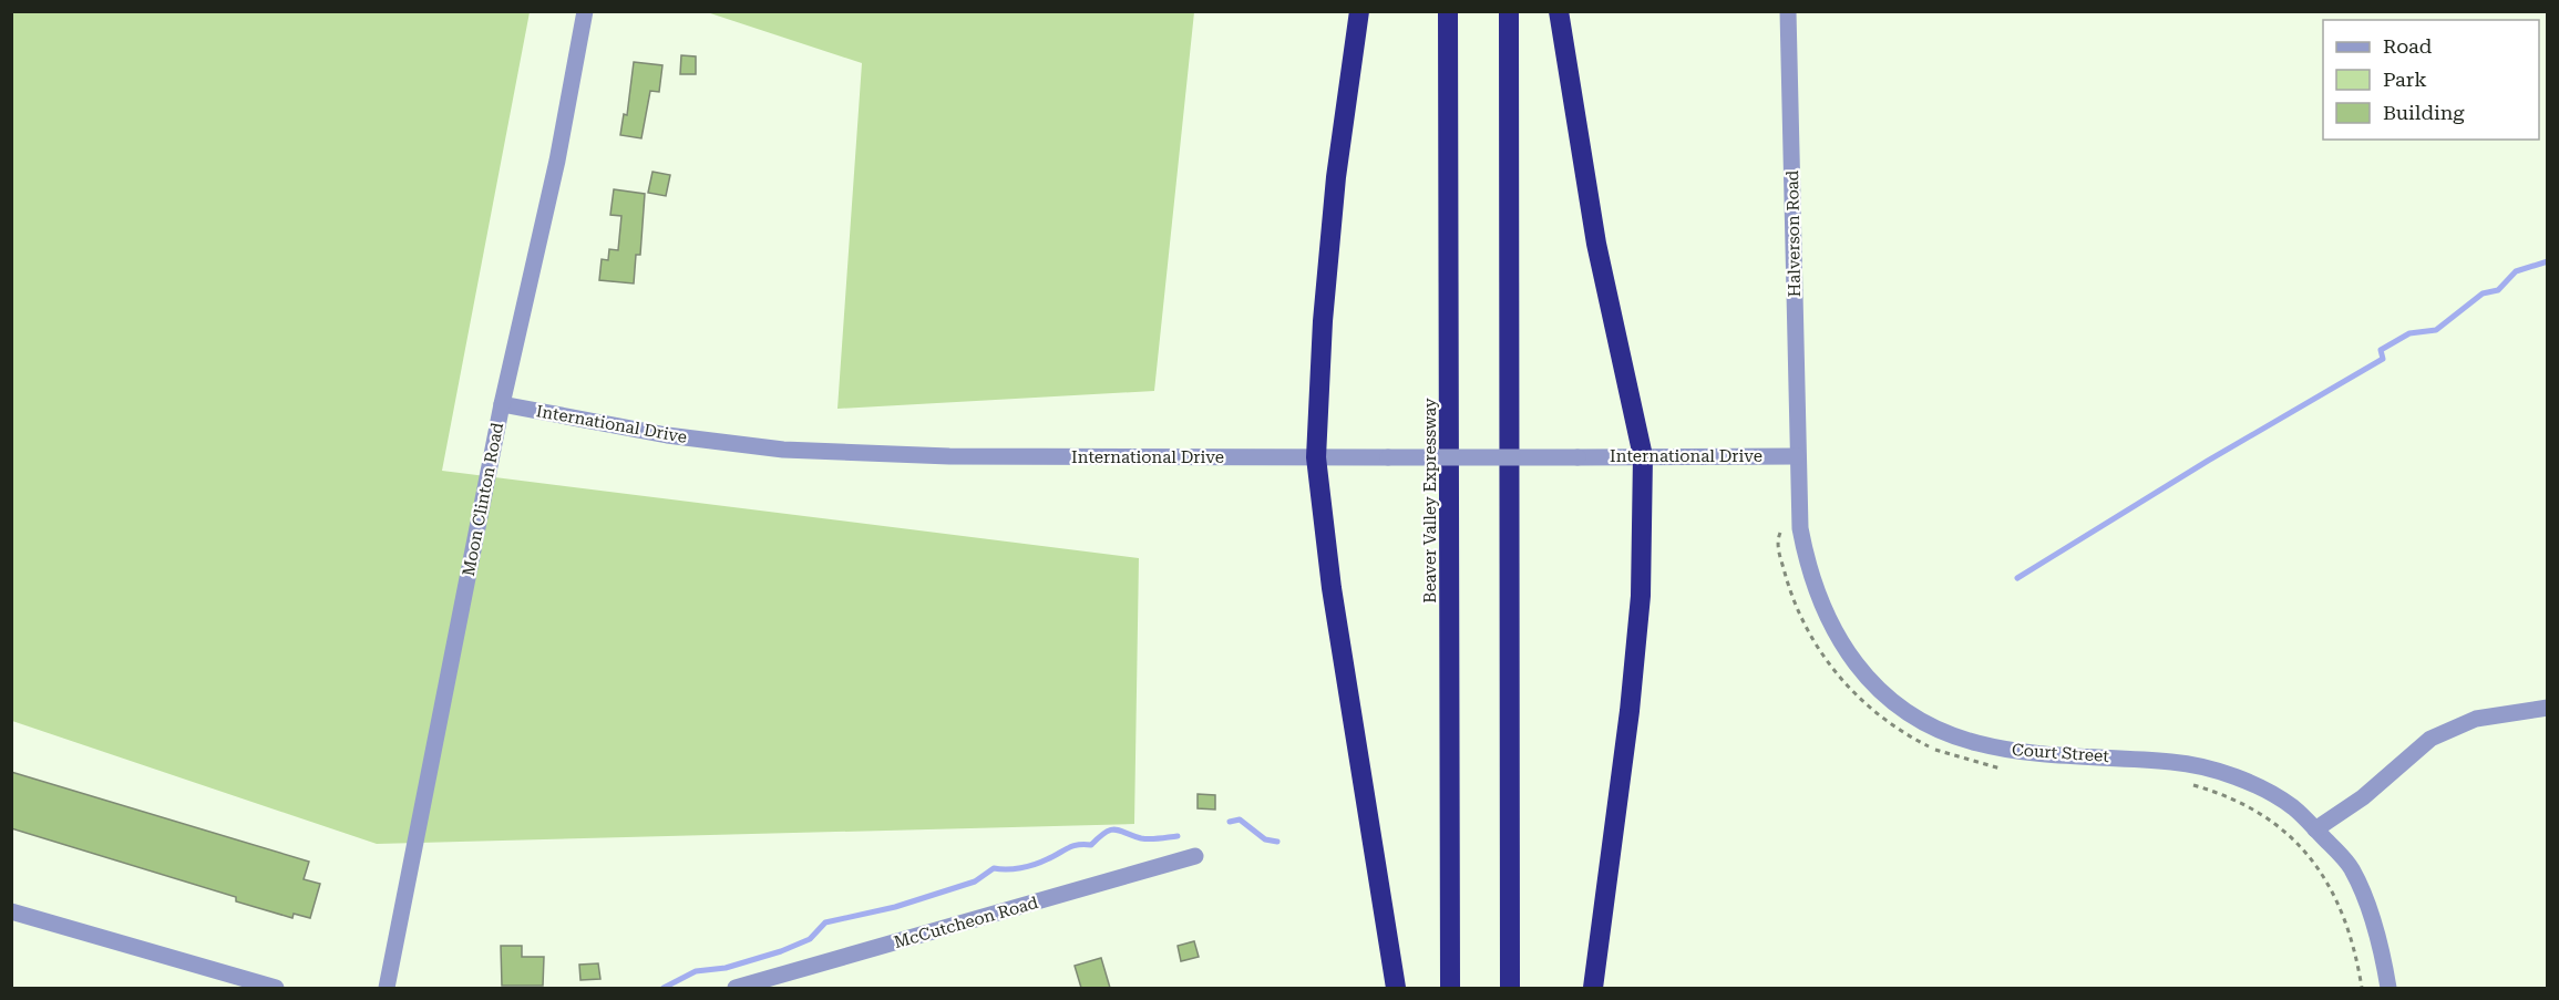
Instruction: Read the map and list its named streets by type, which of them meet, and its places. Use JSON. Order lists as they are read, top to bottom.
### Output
{
  "streets": {
    "highway": ["Beaver Valley Expressway"],
    "street": [
      "Halverson Road",
      "International Drive",
      "Moon Clinton Road",
      "Court Street",
      "McCutcheon Road"
    ]
  },
  "crossings": [
    ["Halverson Road", "International Drive"],
    ["Halverson Road", "Court Street"],
    ["International Drive", "Moon Clinton Road"],
    ["International Drive", "Court Street"]
  ],
  "legend": ["Road", "Park", "Building"]
}
